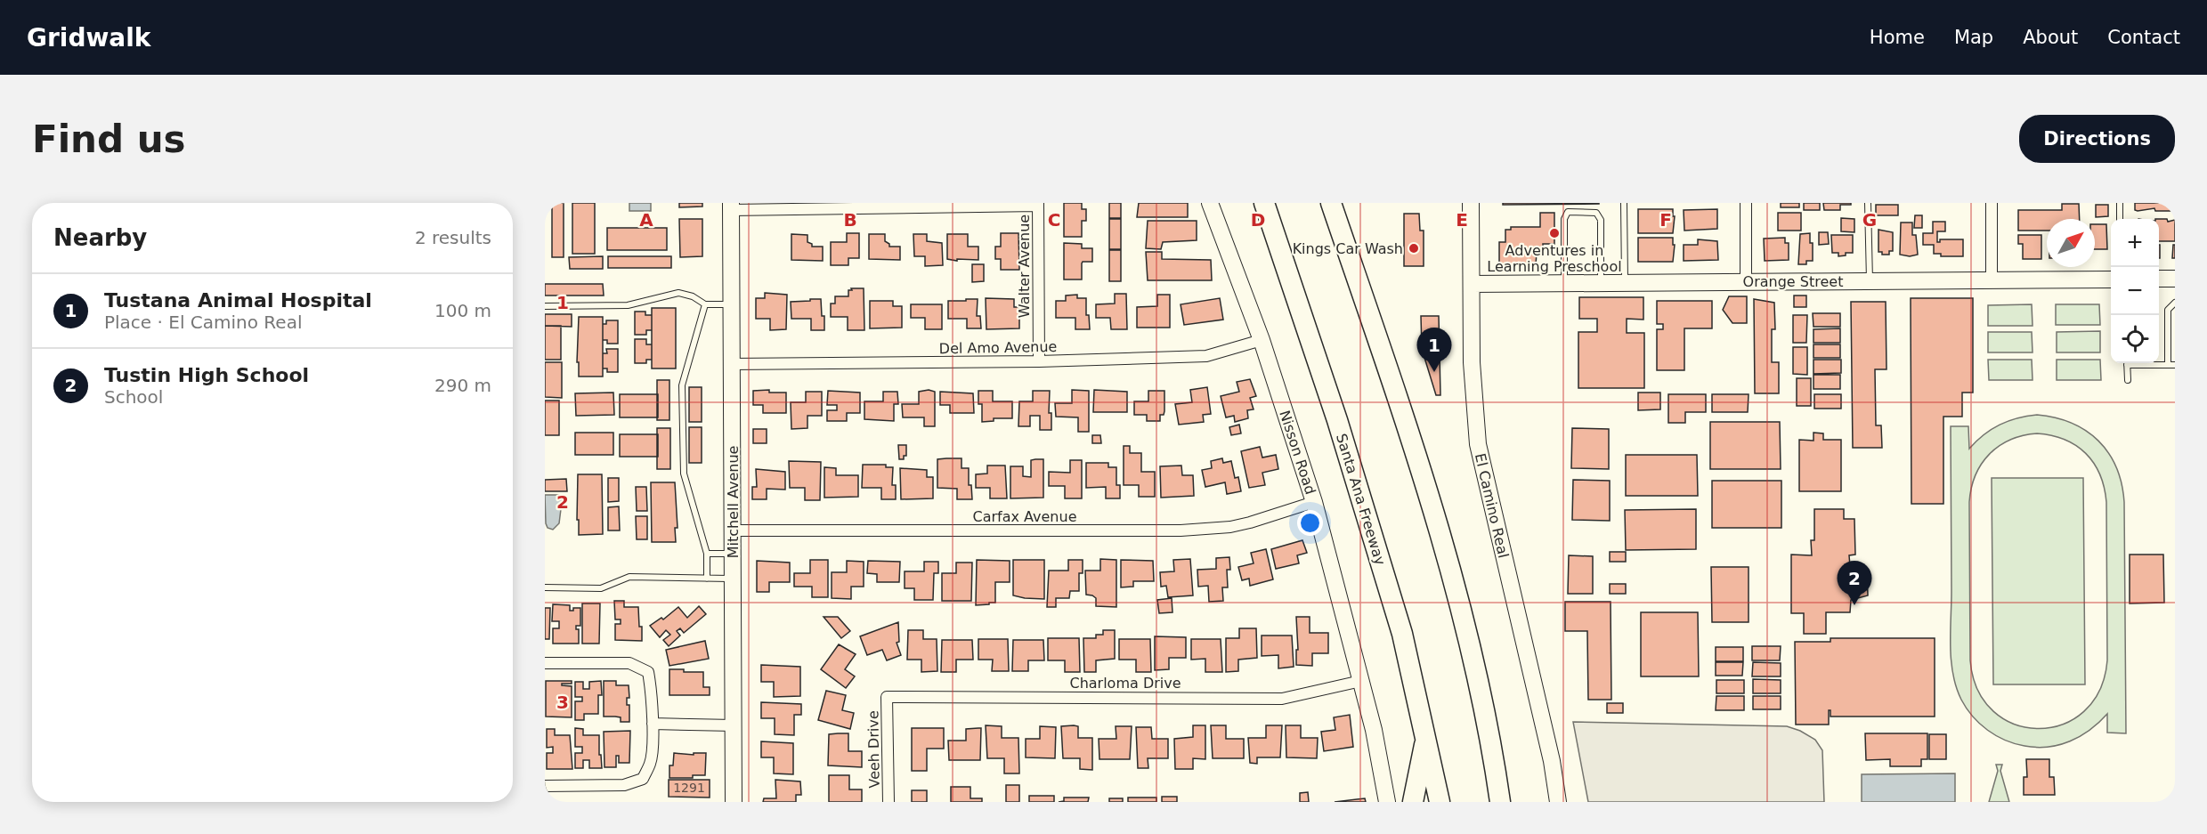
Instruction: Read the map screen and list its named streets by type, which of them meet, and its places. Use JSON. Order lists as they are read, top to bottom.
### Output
{
  "streets": {
    "highway": ["Santa Ana Freeway"],
    "street": [
      "Walter Avenue",
      "Orange Street",
      "Del Amo Avenue",
      "Nisson Road",
      "Mitchell Avenue",
      "El Camino Real",
      "Carfax Avenue",
      "Charloma Drive",
      "Veeh Drive"
    ]
  },
  "crossings": [
    ["Walter Avenue", "Del Amo Avenue"],
    ["Orange Street", "El Camino Real"],
    ["Del Amo Avenue", "Nisson Road"],
    ["Del Amo Avenue", "Mitchell Avenue"],
    ["Nisson Road", "Carfax Avenue"],
    ["Nisson Road", "Charloma Drive"],
    ["Mitchell Avenue", "Carfax Avenue"],
    ["Charloma Drive", "Veeh Drive"]
  ],
  "places": ["Adventures in Learning Preschool", "Kings Car Wash"],
  "house_numbers": ["1291"],
  "north": "top right",
  "page": {
    "header": "Gridwalk",
    "nav": [
      "Home",
      "Map",
      "About",
      "Contact"
    ],
    "buttons": "Directions",
    "title": "Find us",
    "heading": ["Nearby", "2 results"],
    "map_buttons": ["+", "−"],
    "list": [
      {
        "mark": "1",
        "name": "Tustana Animal Hospital",
        "note": "Place · El Camino Real",
        "value": "100 m"
      },
      {
        "mark": "2",
        "name": "Tustin High School",
        "note": "School",
        "value": "290 m"
      }
    ],
    "pins": ["1", "2"]
  },
  "grid": {
    "columns": [
      "A",
      "B",
      "C",
      "D",
      "E",
      "F",
      "G"
    ],
    "rows": ["1", "2", "3"]
  }
}
